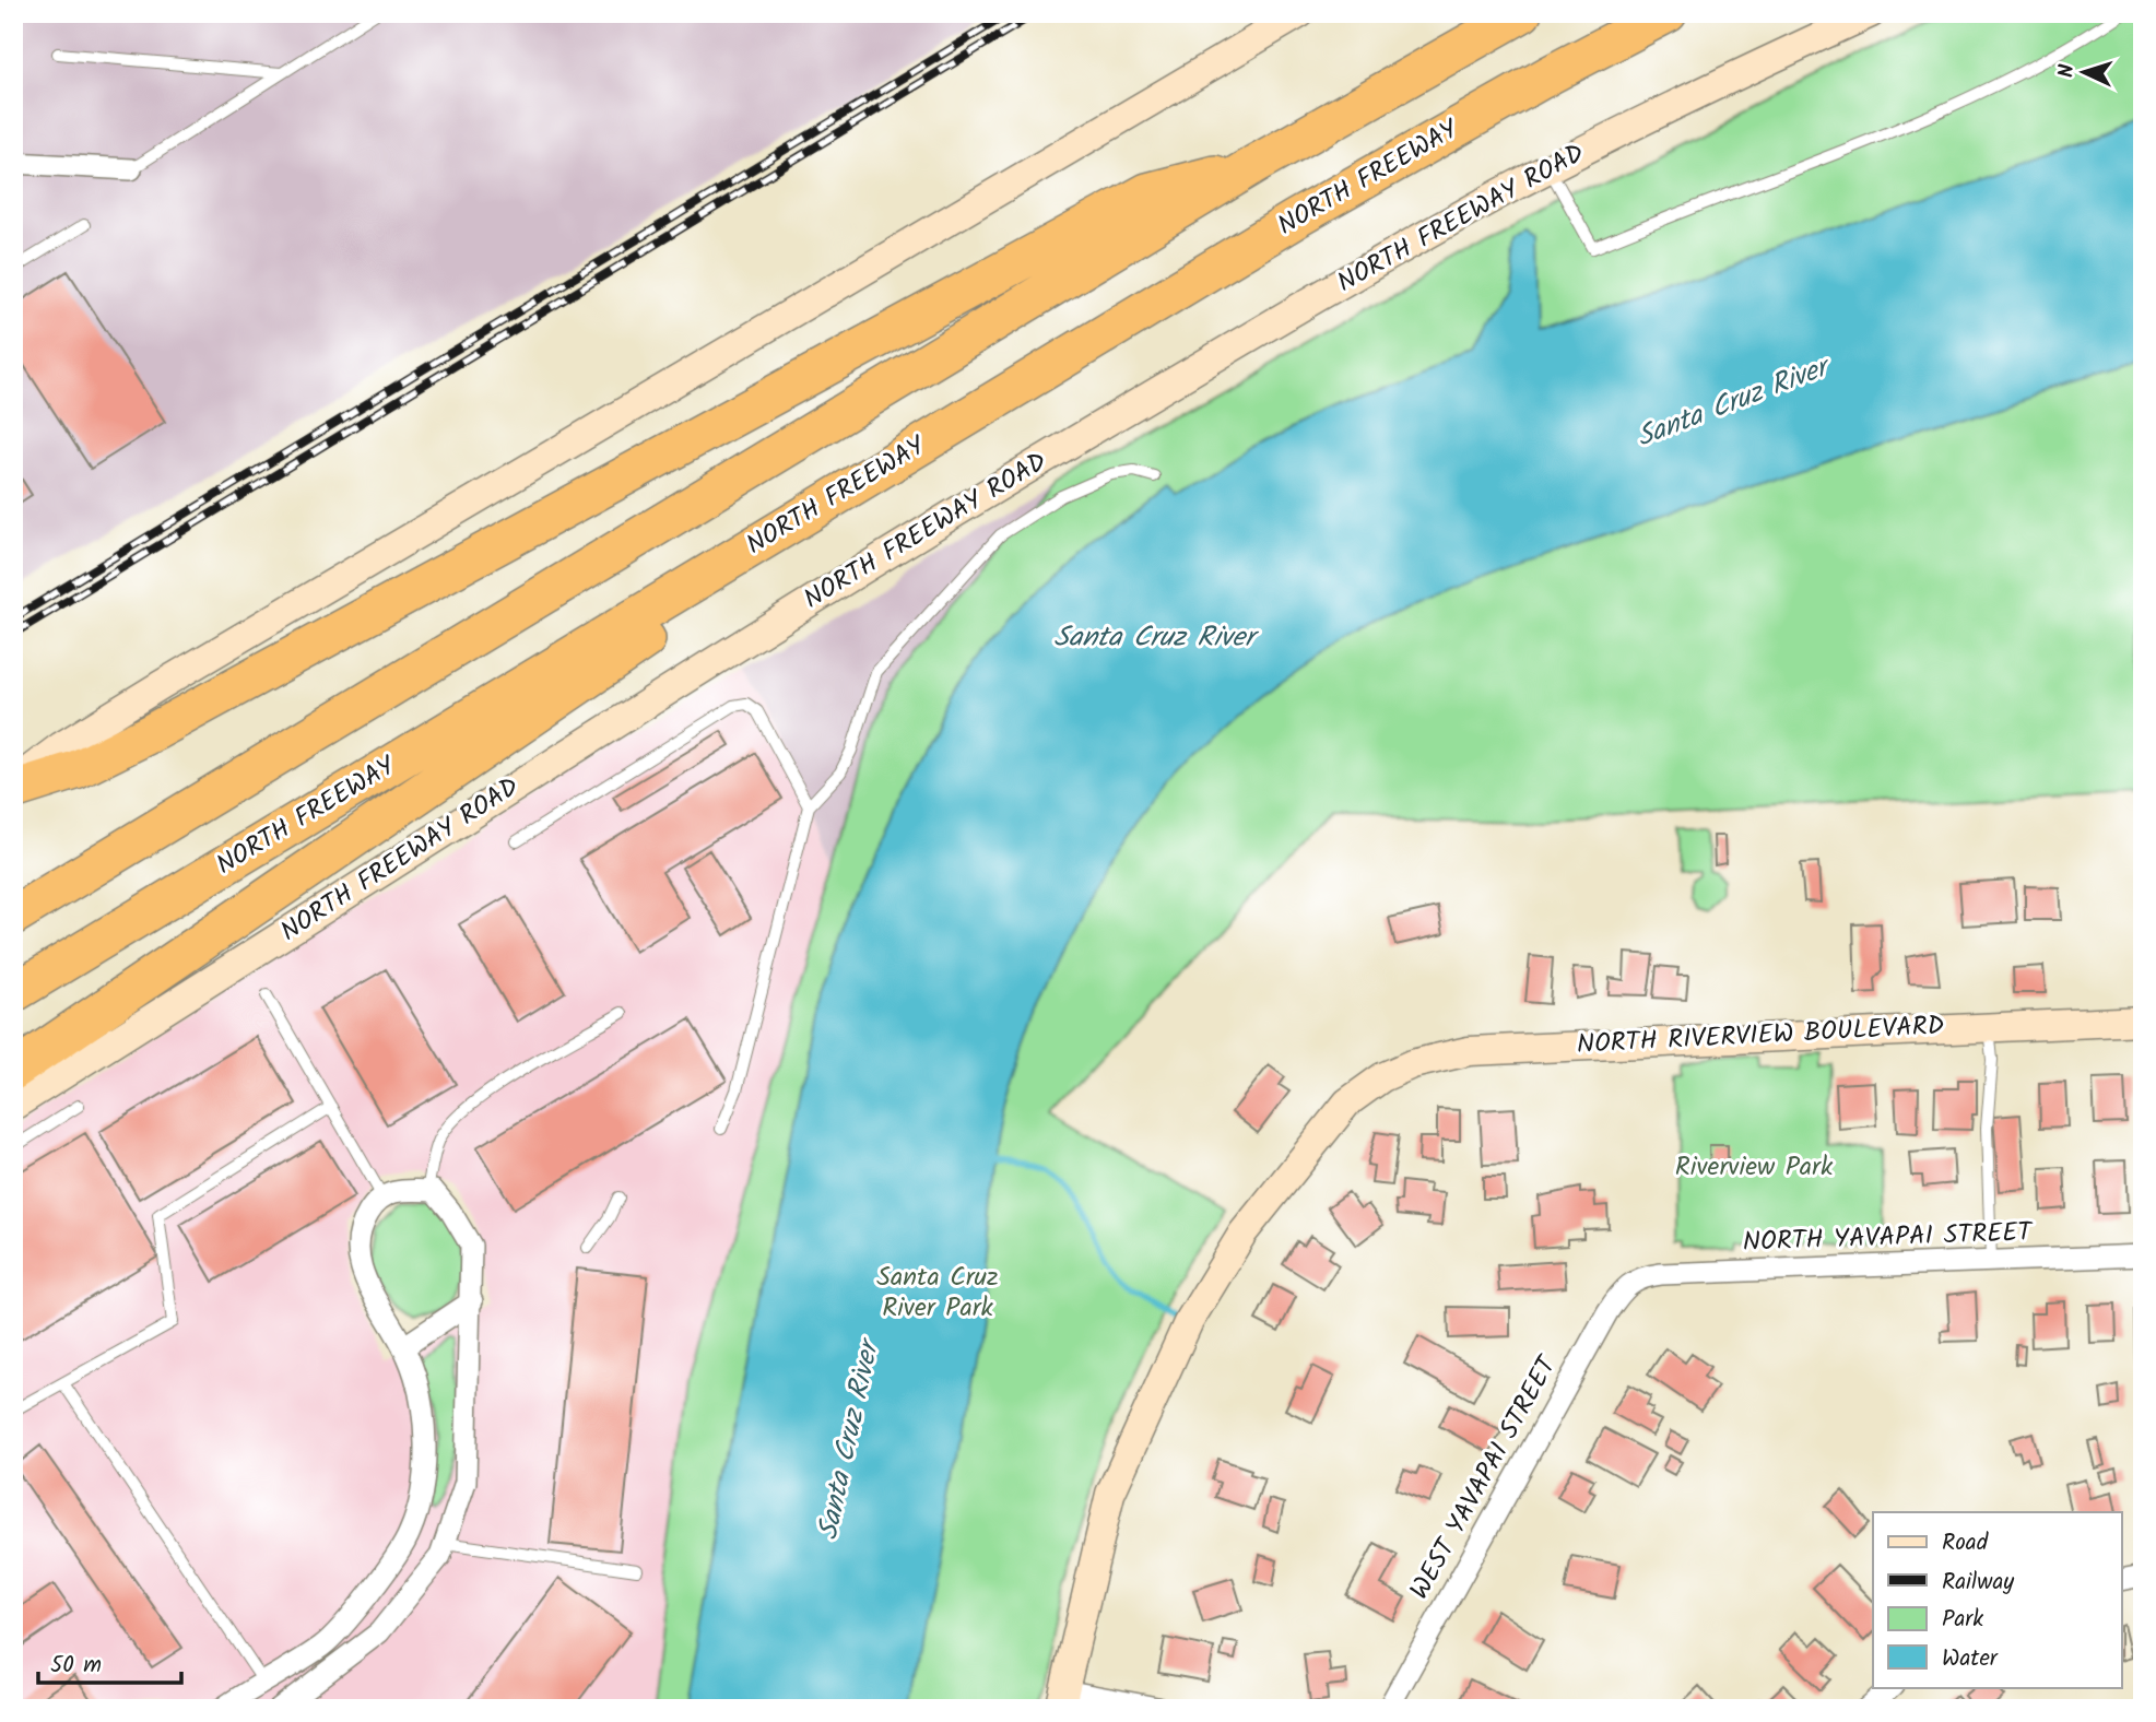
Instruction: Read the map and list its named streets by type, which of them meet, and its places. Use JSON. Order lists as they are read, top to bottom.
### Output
{
  "streets": {
    "highway": ["NORTH FREEWAY"],
    "main road": ["NORTH FREEWAY ROAD", "NORTH RIVERVIEW BOULEVARD"],
    "street": ["NORTH YAVAPAI STREET", "WEST YAVAPAI STREET"]
  },
  "crossings": [
    ["NORTH YAVAPAI STREET", "WEST YAVAPAI STREET"]
  ],
  "water": ["Santa Cruz River"],
  "parks": ["Riverview Park", "Santa Cruz River Park"],
  "legend": [
    "Road",
    "Railway",
    "Park",
    "Water"
  ],
  "scale_bar": "50 m",
  "north": "left"
}
